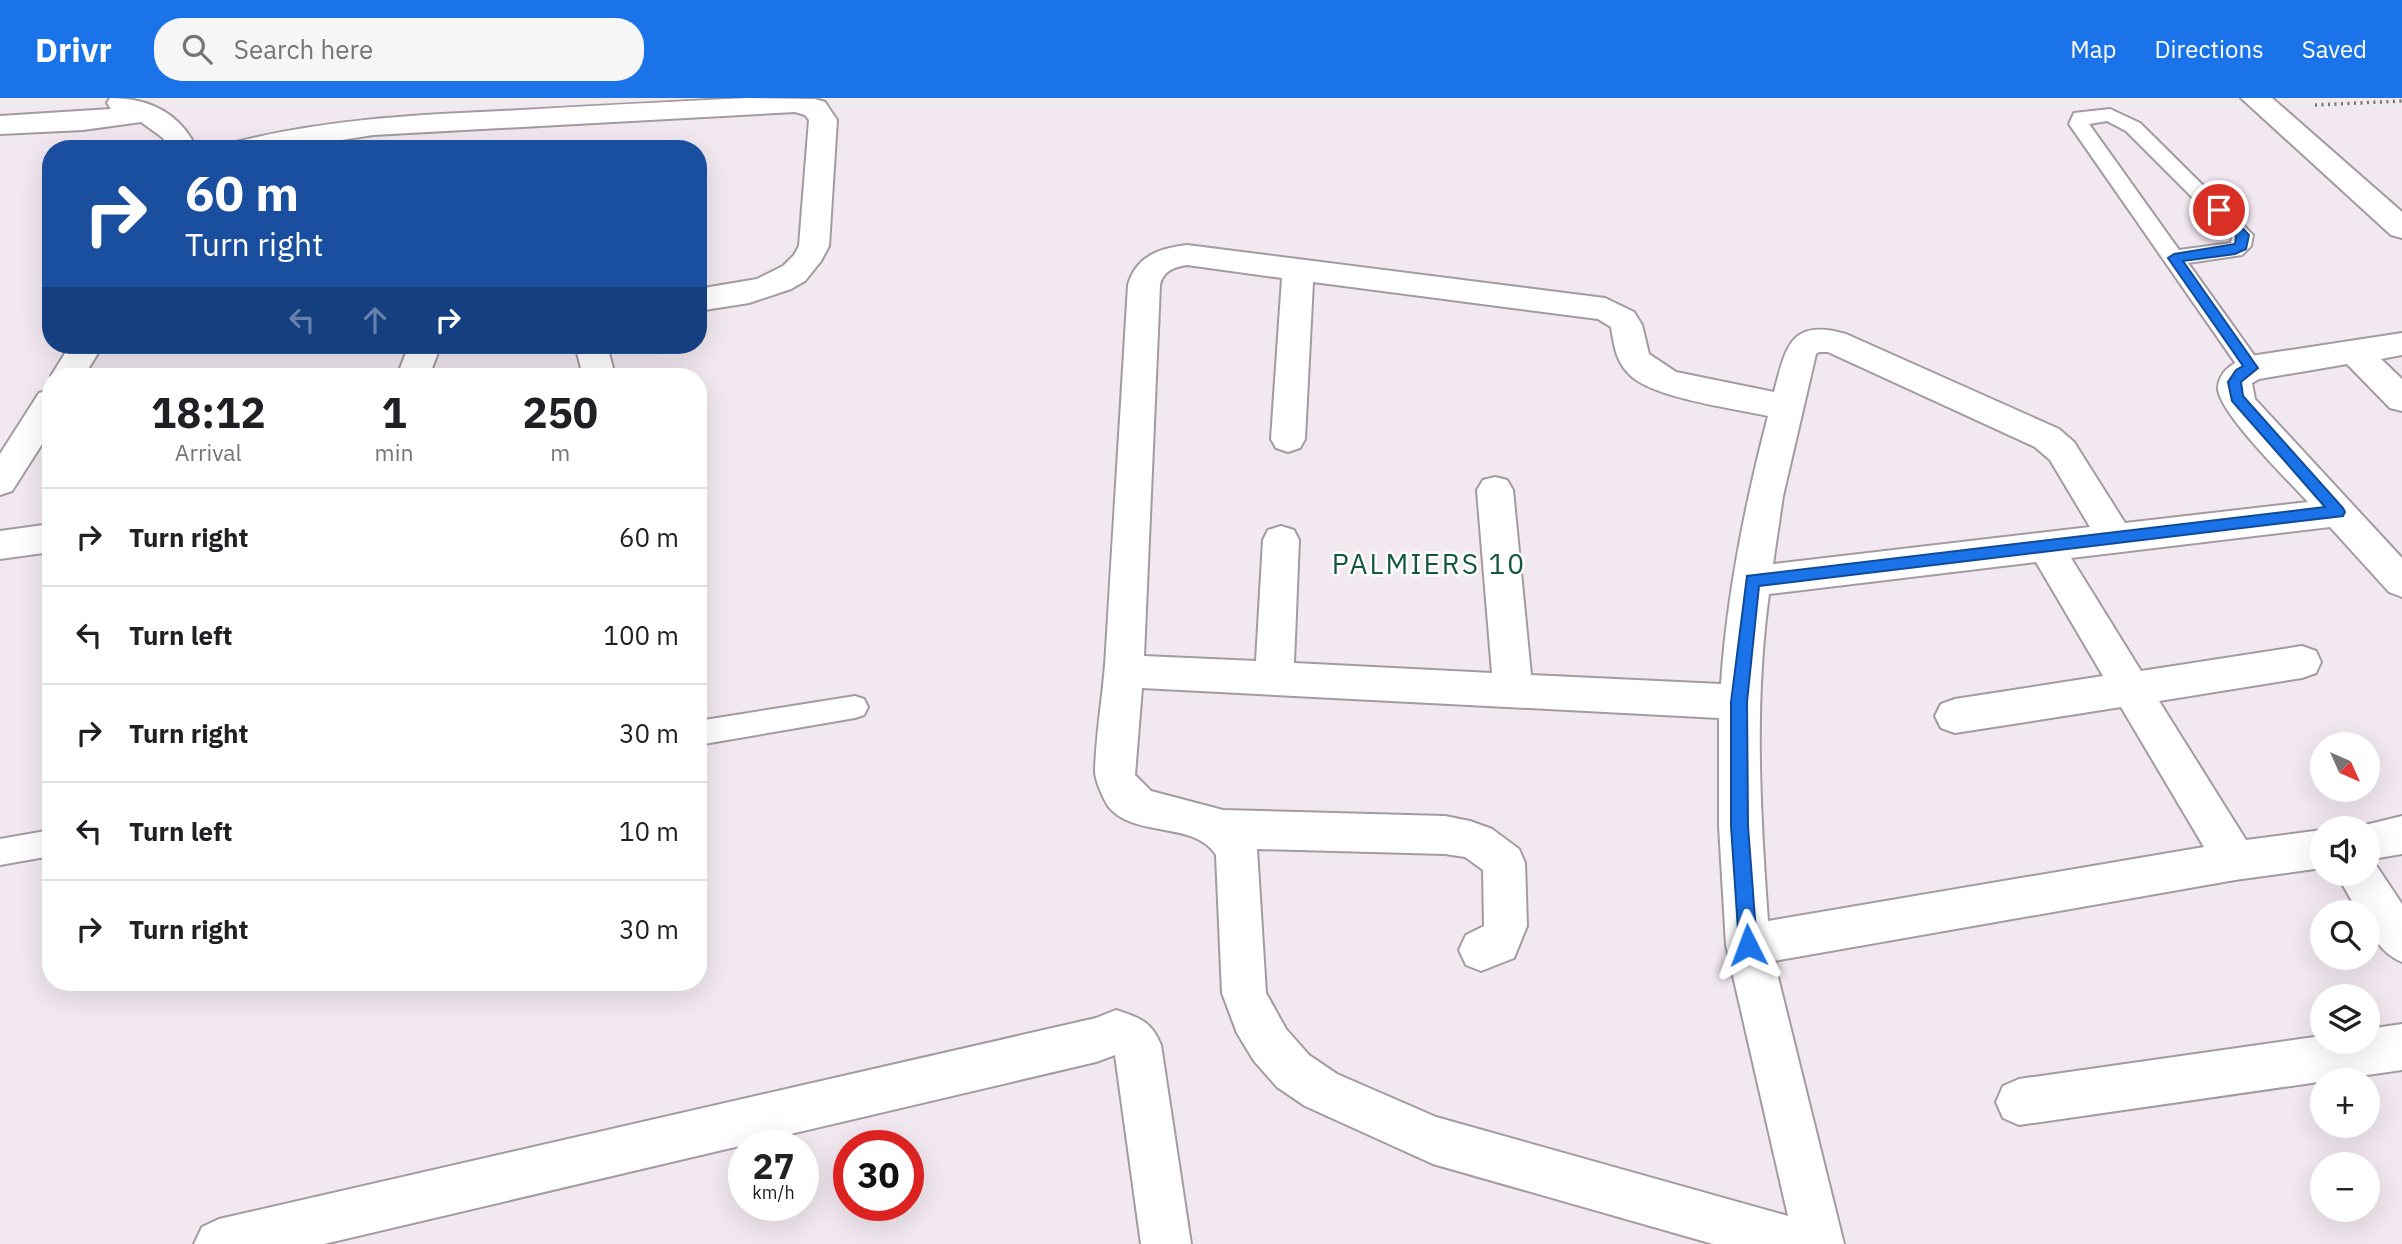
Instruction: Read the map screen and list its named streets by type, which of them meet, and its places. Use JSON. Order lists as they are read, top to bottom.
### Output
{
  "districts": ["PALMIERS 10"],
  "north": "bottom right",
  "page": {
    "header": "Drivr",
    "search": "Search here",
    "nav": ["Map", "Directions", "Saved"],
    "turn": ["60 m", "Turn right"],
    "eta": [
      "18:12",
      "Arrival",
      "1",
      "min",
      "250",
      "m"
    ],
    "list": [
      {
        "name": "Turn right",
        "value": "60 m"
      },
      {
        "name": "Turn left",
        "value": "100 m"
      },
      {
        "name": "Turn right",
        "value": "30 m"
      },
      {
        "name": "Turn left",
        "value": "10 m"
      },
      {
        "name": "Turn right",
        "value": "30 m"
      }
    ],
    "map_buttons": ["+", "−"],
    "speed": "27 km/h",
    "limit": "30"
  }
}
